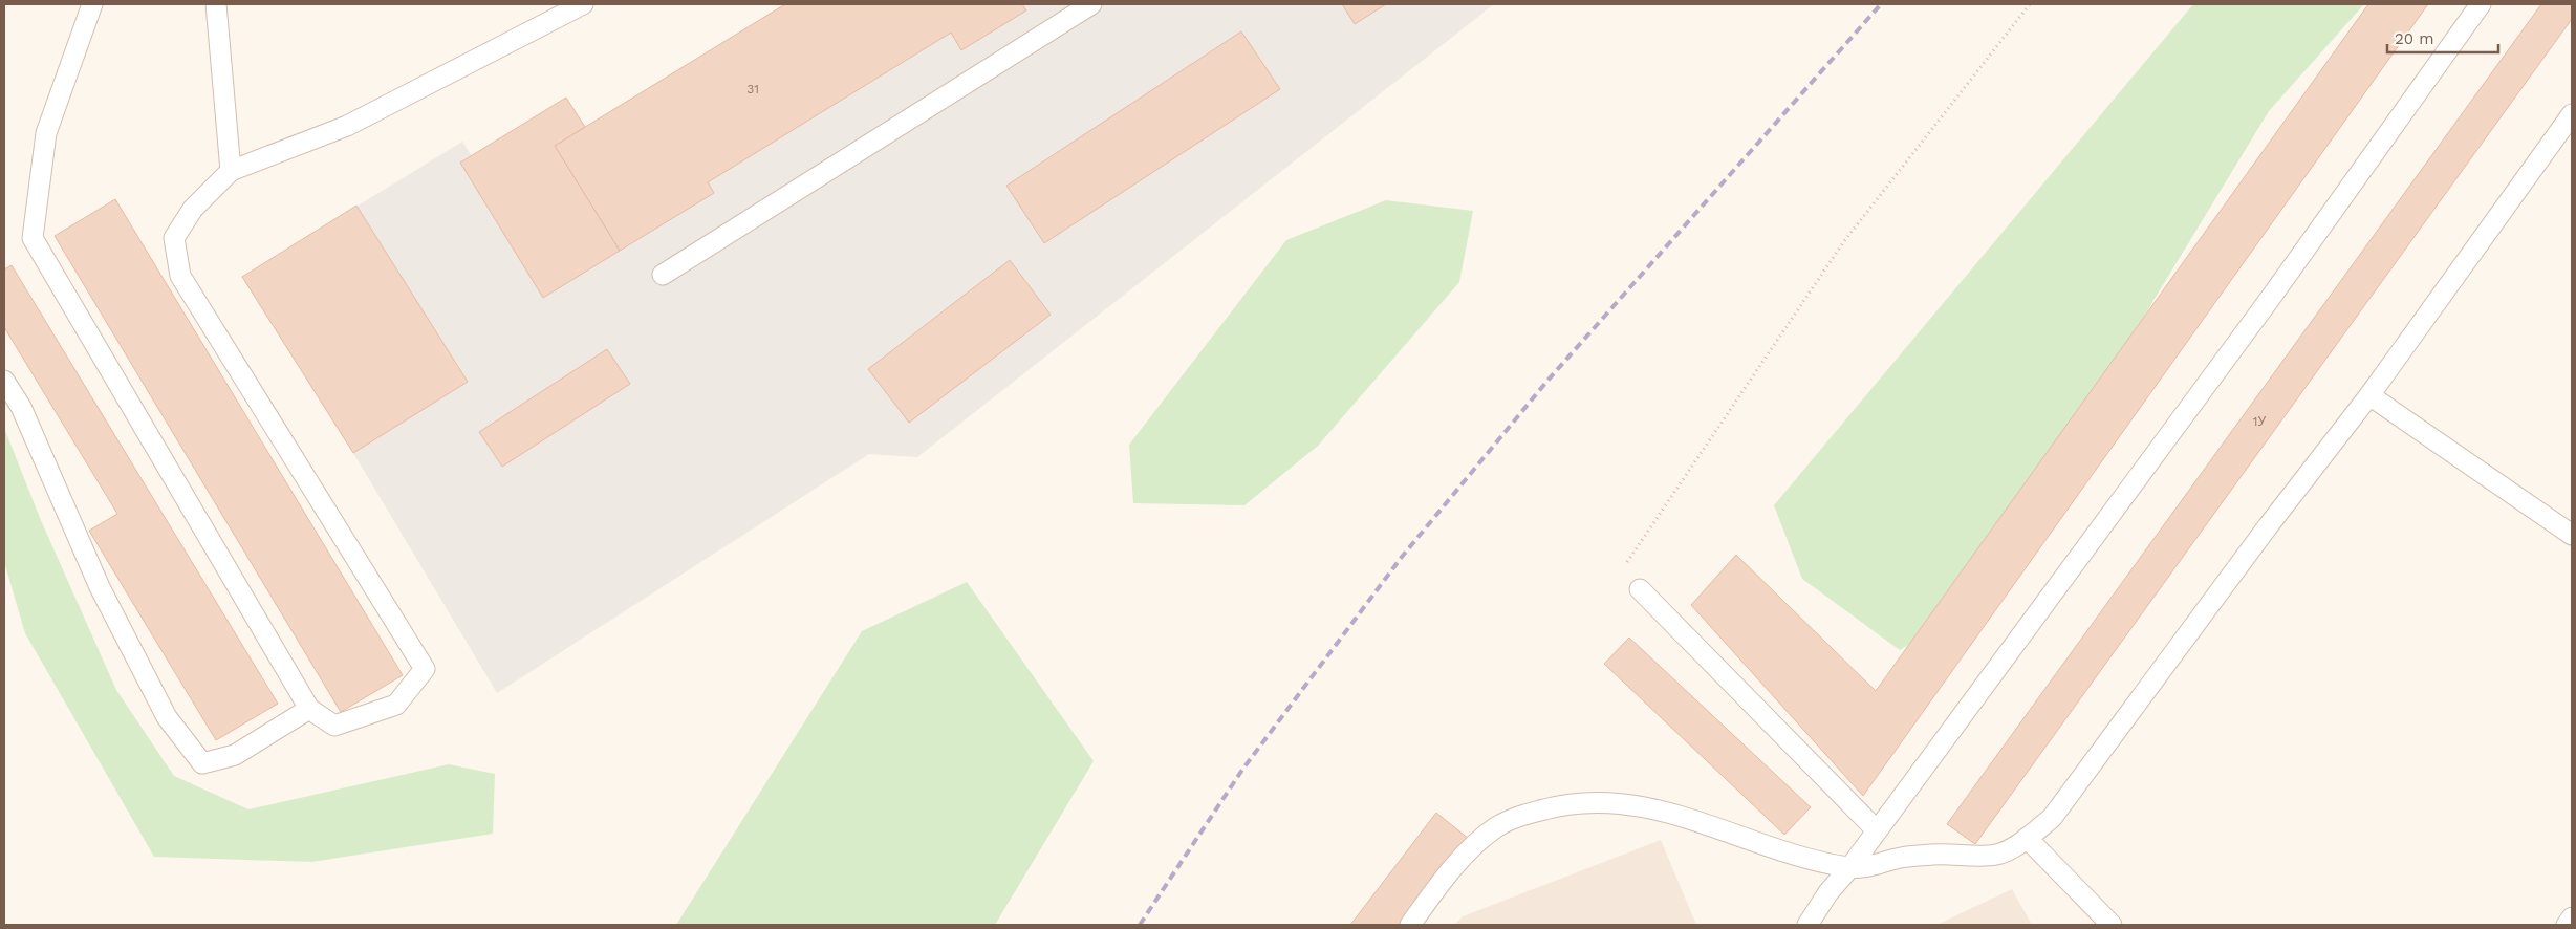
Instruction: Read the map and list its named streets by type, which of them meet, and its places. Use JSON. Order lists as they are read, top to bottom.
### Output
{
  "house_numbers": ["31", "1У"],
  "scale_bar": "20 m"
}
